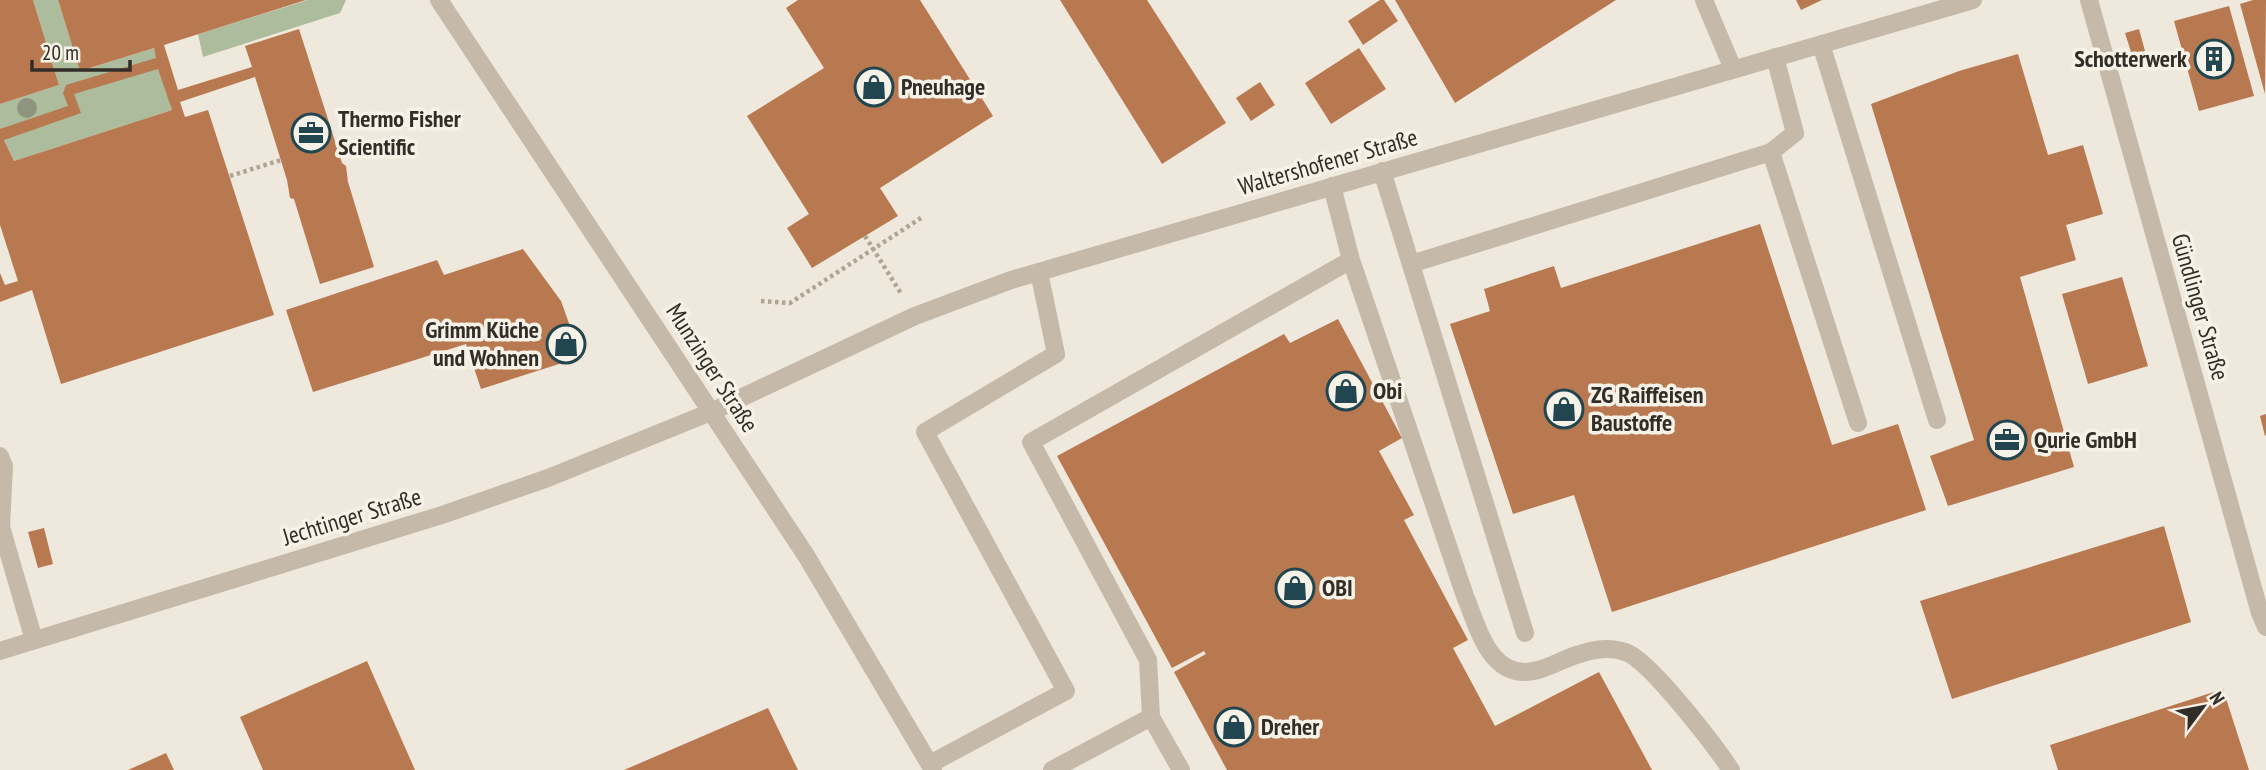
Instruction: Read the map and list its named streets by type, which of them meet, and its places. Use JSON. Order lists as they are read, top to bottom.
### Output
{
  "streets": {
    "street": [
      "Waltershofener Straße",
      "Gündlinger Straße",
      "Munzinger Straße",
      "Jechtinger Straße"
    ]
  },
  "crossings": [
    ["Waltershofener Straße", "Munzinger Straße"],
    ["Waltershofener Straße", "Jechtinger Straße"],
    ["Munzinger Straße", "Jechtinger Straße"]
  ],
  "places": {
    "building": ["Schotterwerk"],
    "shop": [
      "Pneuhage",
      "Grimm Küche und Wohnen",
      "Obi",
      "ZG Raiffeisen Baustoffe",
      "OBI",
      "Dreher"
    ],
    "office": ["Thermo Fisher Scientific", "Qurie GmbH"]
  },
  "scale_bar": "20 m",
  "north": "top right"
}
